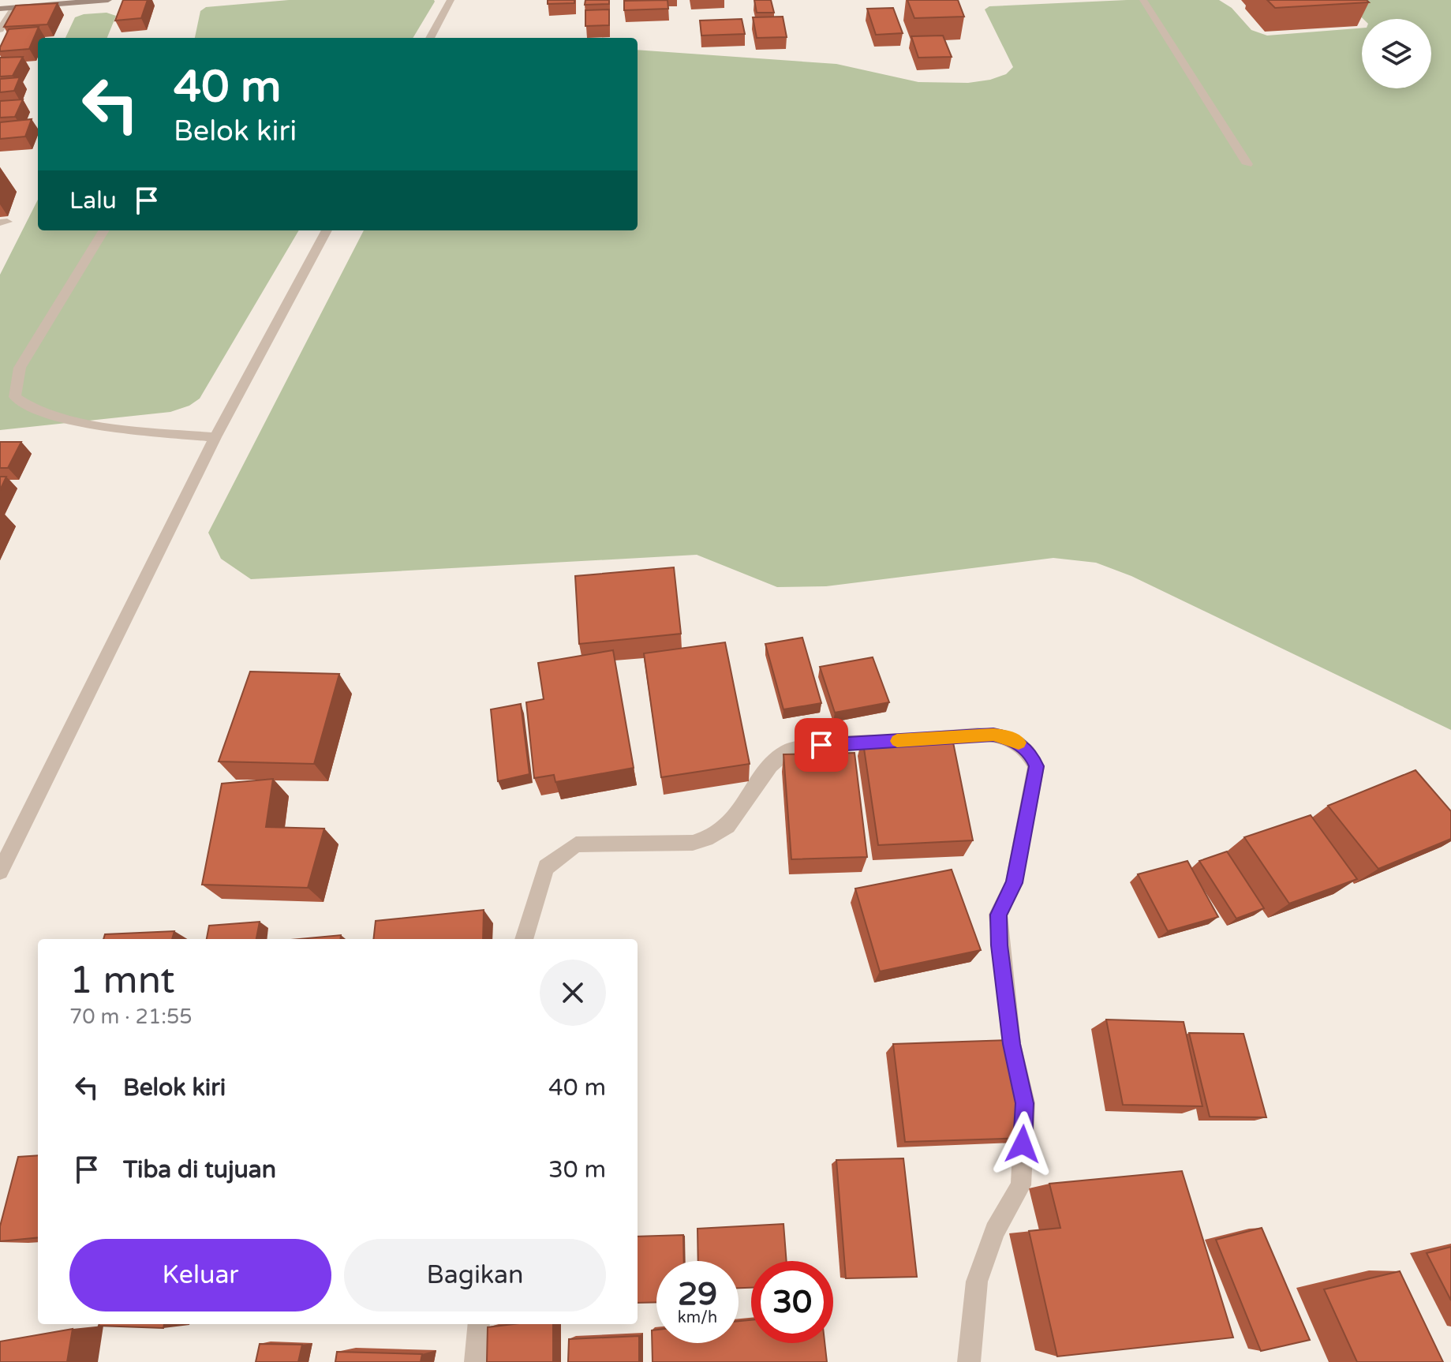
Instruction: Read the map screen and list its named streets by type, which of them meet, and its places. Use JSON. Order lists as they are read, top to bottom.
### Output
{
  "page": {
    "turn": ["40 m", "Belok kiri"],
    "then": "Lalu",
    "heading": ["1 mnt", "70 m · 21:55"],
    "list": [
      {
        "name": "Belok kiri",
        "value": "40 m"
      },
      {
        "name": "Tiba di tujuan",
        "value": "30 m"
      }
    ],
    "buttons": ["Keluar", "Bagikan"],
    "speed": "29 km/h",
    "limit": "30"
  }
}
